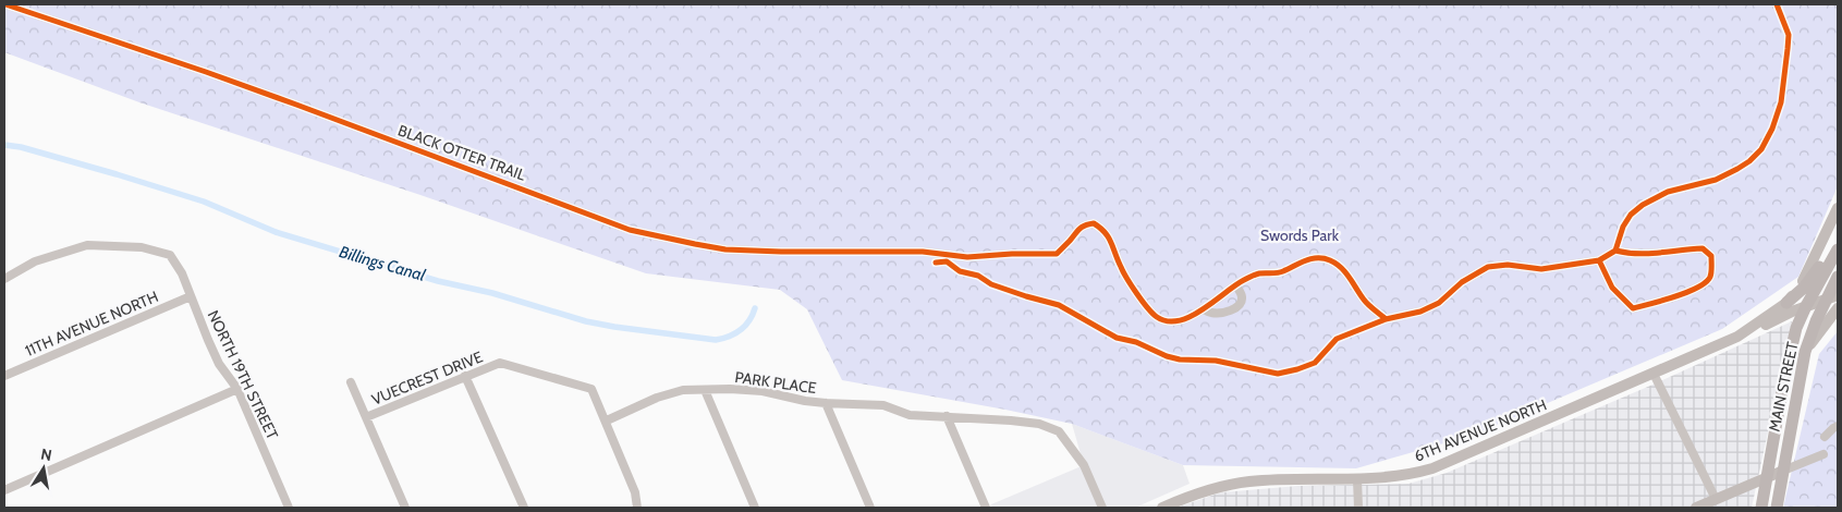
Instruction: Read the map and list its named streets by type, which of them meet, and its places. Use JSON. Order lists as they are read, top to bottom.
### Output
{
  "streets": {
    "highway": ["MAIN STREET"],
    "main road": ["6TH AVENUE NORTH"],
    "street": [
      "BLACK OTTER TRAIL",
      "11TH AVENUE NORTH",
      "NORTH 19TH STREET",
      "VUECREST DRIVE",
      "PARK PLACE"
    ]
  },
  "crossings": [
    ["11TH AVENUE NORTH", "NORTH 19TH STREET"],
    ["VUECREST DRIVE", "PARK PLACE"]
  ],
  "water": ["Billings Canal"],
  "parks": ["Swords Park"],
  "north": "top"
}
